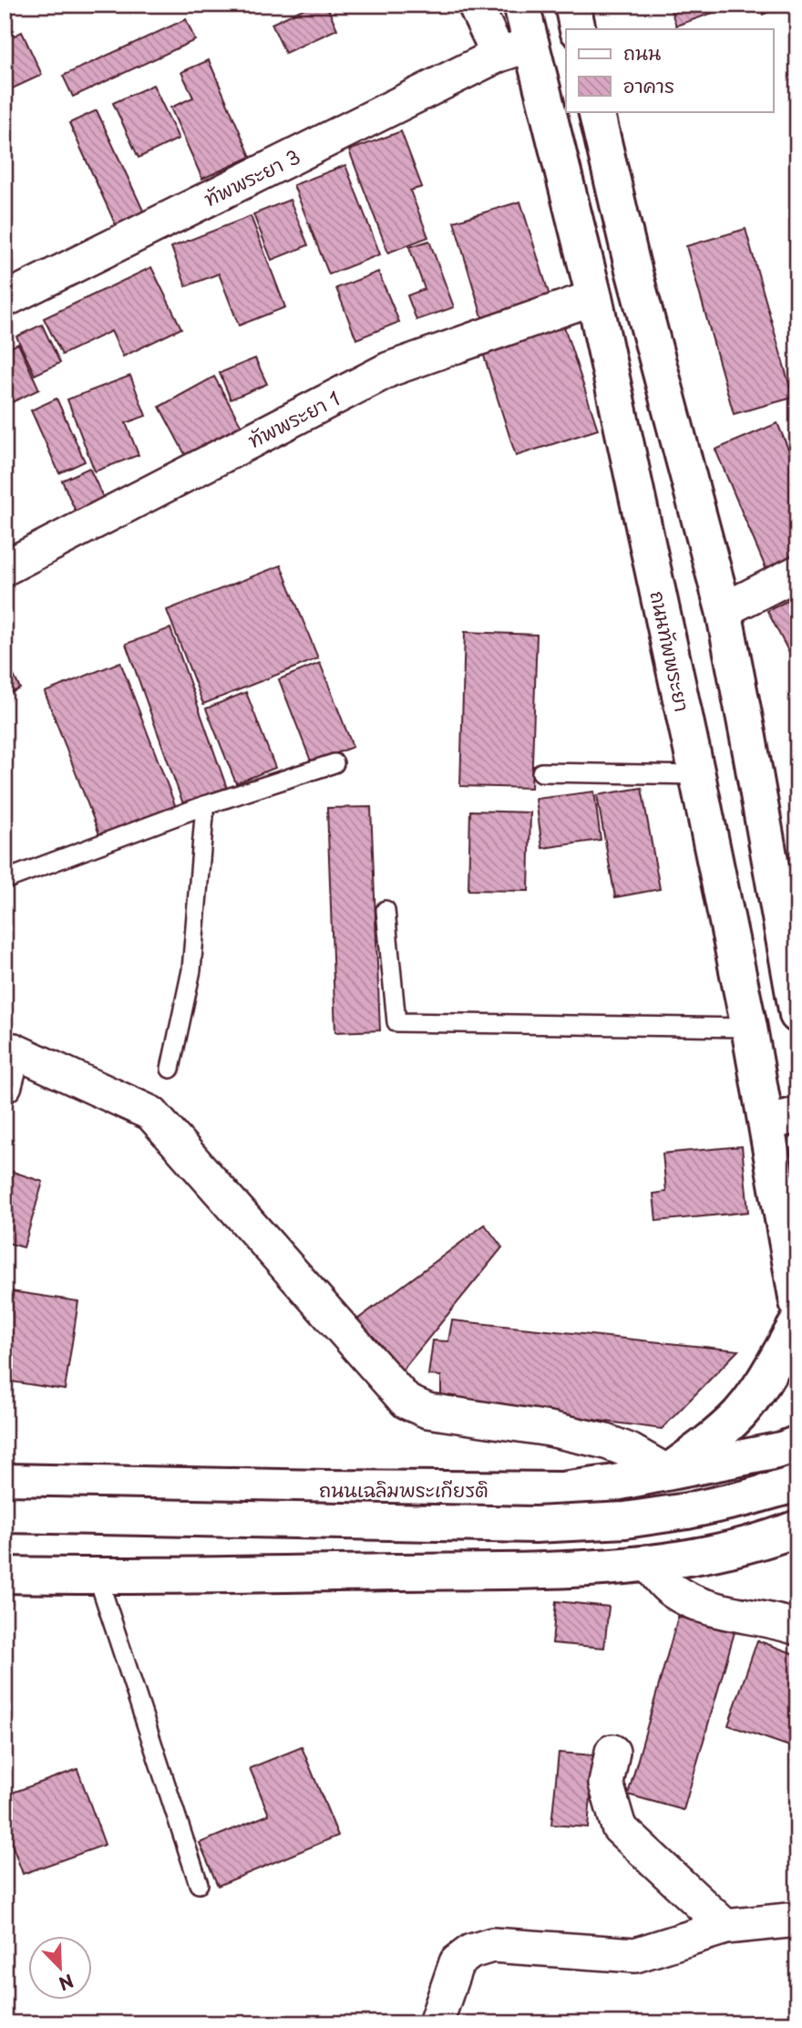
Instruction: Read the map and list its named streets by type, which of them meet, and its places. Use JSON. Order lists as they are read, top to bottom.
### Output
{
  "streets": {
    "main road": ["ถนนทัพพระยา", "ถนนเฉลิมพระเกียรติ"],
    "street": ["ทัพพระยา 3", "ทัพพระยา 1"]
  },
  "crossings": [
    ["ทัพพระยา 3", "ถนนทัพพระยา"],
    ["ทัพพระยา 1", "ถนนทัพพระยา"]
  ],
  "legend": ["ถนน", "อาคาร"],
  "north": "bottom right"
}
